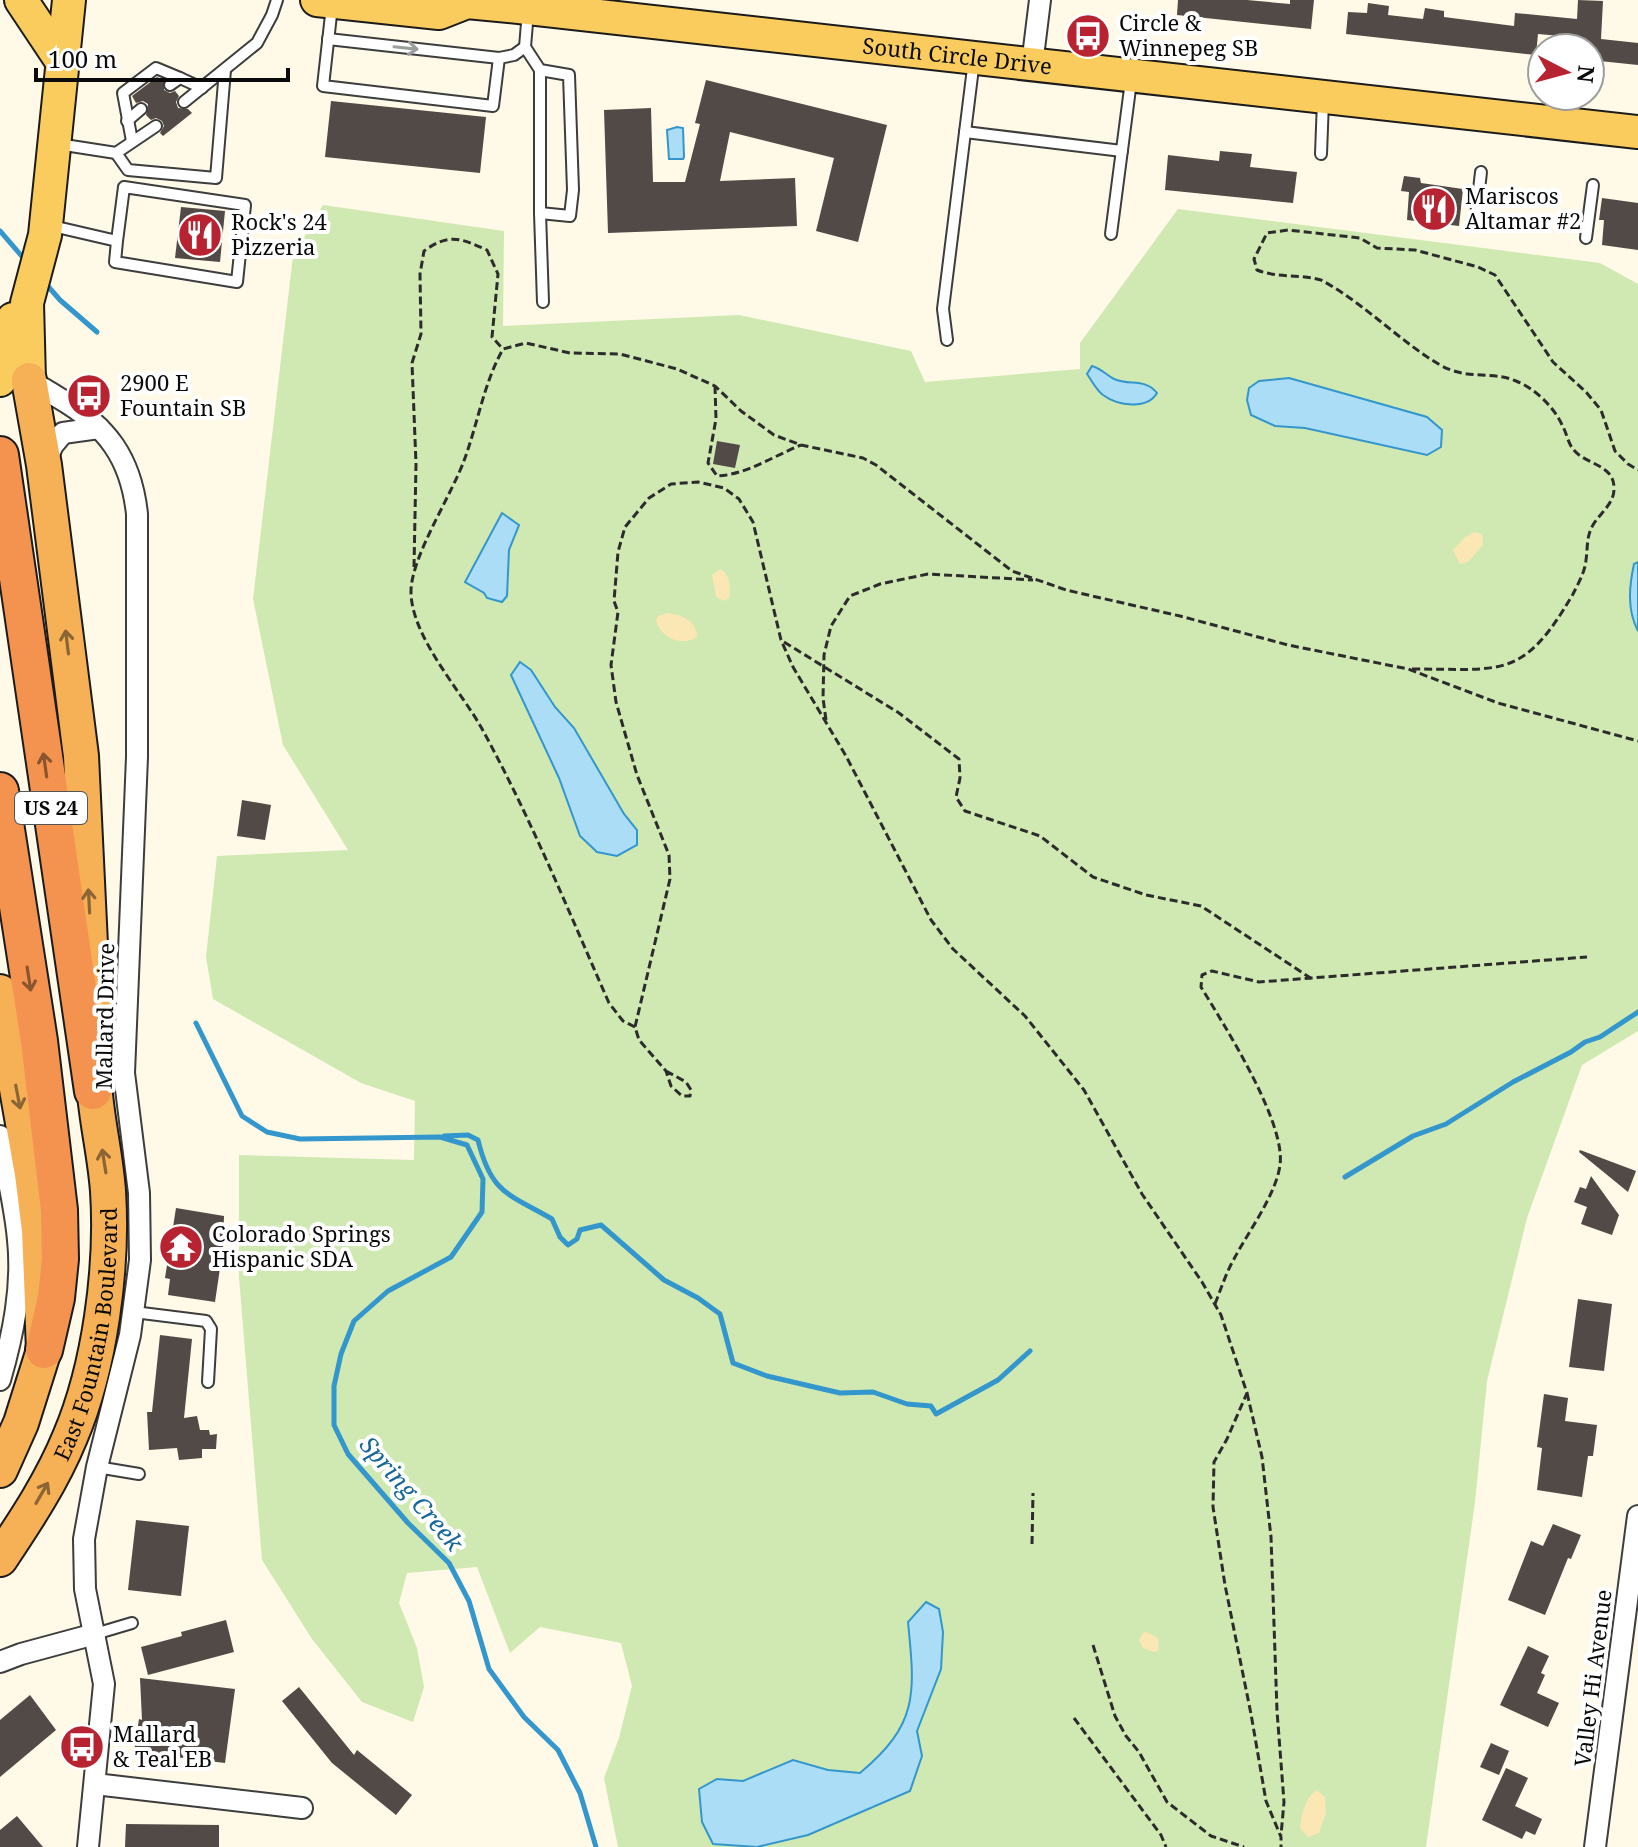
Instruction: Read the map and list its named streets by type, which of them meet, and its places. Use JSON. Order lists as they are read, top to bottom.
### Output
{
  "streets": {
    "highway": ["US 24", "East Fountain Boulevard"],
    "main road": ["South Circle Drive"],
    "street": ["Mallard Drive", "Valley Hi Avenue"]
  },
  "crossings": [
    ["US 24", "East Fountain Boulevard"],
    ["Mallard Drive", "East Fountain Boulevard"]
  ],
  "water": ["Spring Creek"],
  "places": {
    "bus stop": ["Circle & Winnepeg SB", "2900 E Fountain SB", "Mallard & Teal EB"],
    "restaurant": ["Mariscos Altamar #2", "Rock's 24 Pizzeria"],
    "temple": ["Colorado Springs Hispanic SDA"]
  },
  "scale_bar": "100 m",
  "north": "right"
}
